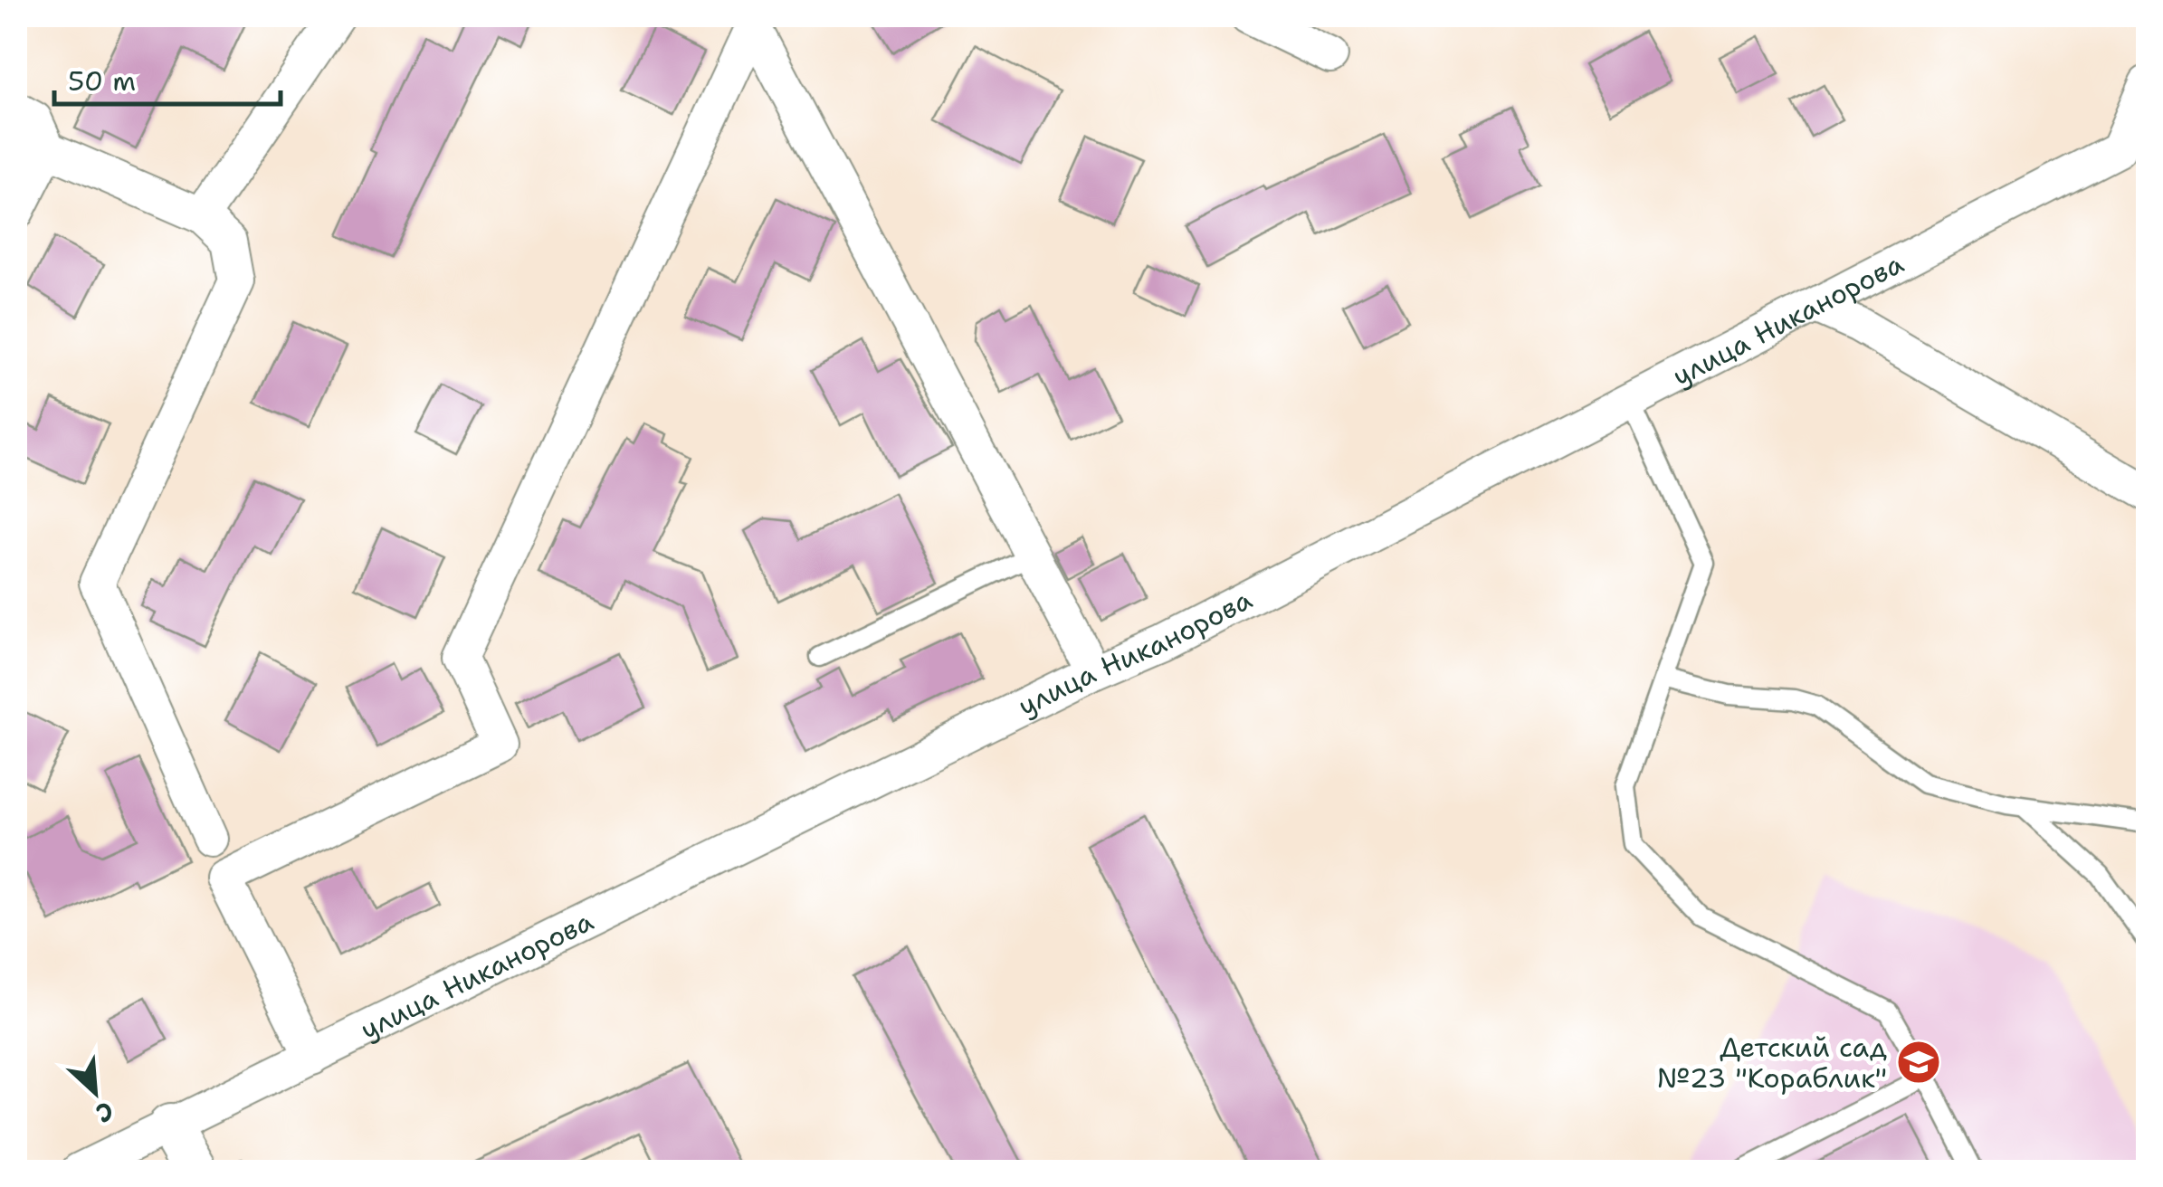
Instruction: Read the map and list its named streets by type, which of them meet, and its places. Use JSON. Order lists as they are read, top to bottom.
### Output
{
  "streets": {
    "street": ["улица Никанорова"]
  },
  "places": {
    "school or university": ["Детский сад №23 \"Кораблик\""]
  },
  "scale_bar": "50 m",
  "north": "bottom right"
}
